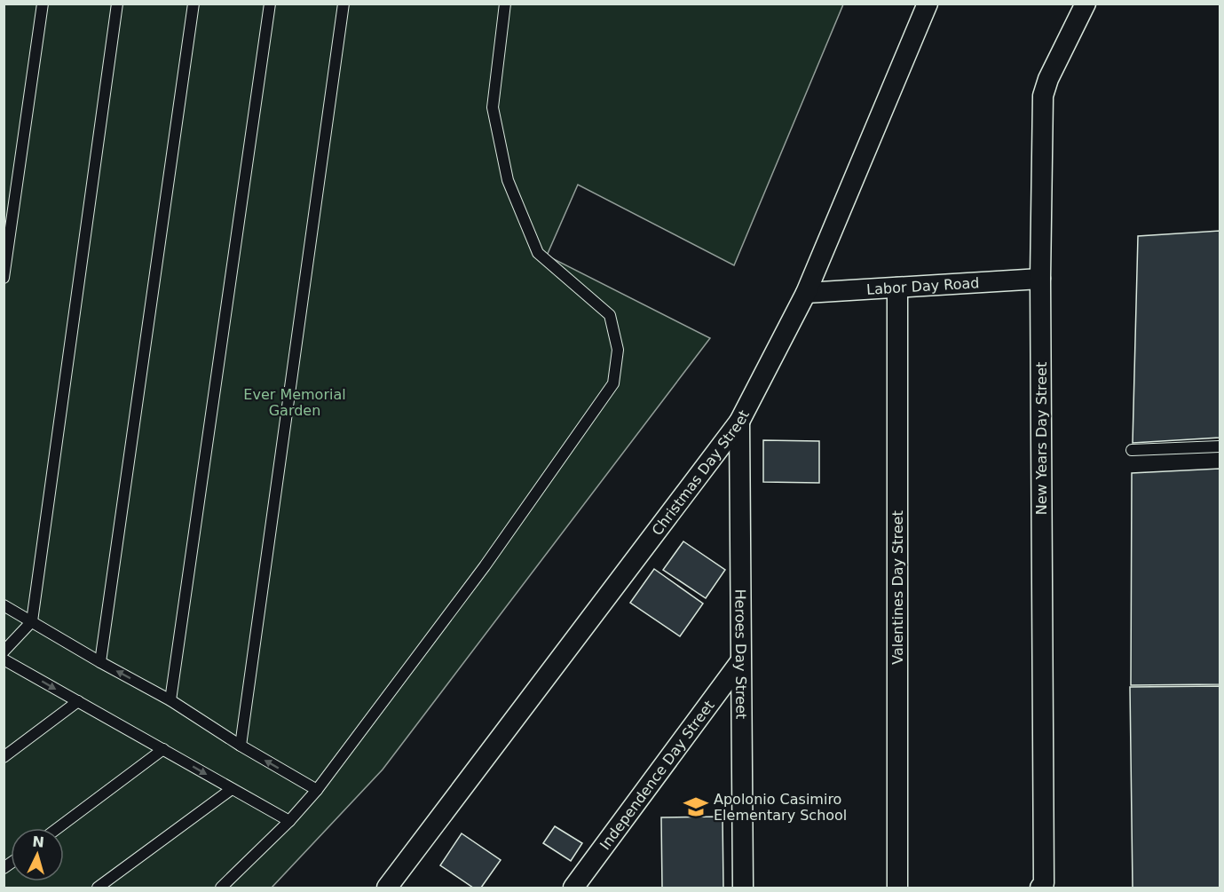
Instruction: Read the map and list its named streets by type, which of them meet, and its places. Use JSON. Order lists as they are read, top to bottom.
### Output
{
  "streets": {
    "street": [
      "Labor Day Road",
      "New Years Day Street",
      "Christmas Day Street",
      "Valentines Day Street",
      "Heroes Day Street",
      "Independence Day Street"
    ]
  },
  "crossings": [
    ["Labor Day Road", "New Years Day Street"],
    ["Labor Day Road", "Christmas Day Street"],
    ["Labor Day Road", "Valentines Day Street"],
    ["Christmas Day Street", "Heroes Day Street"],
    ["Heroes Day Street", "Independence Day Street"]
  ],
  "parks": ["Ever Memorial Garden"],
  "places": {
    "school or university": ["Apolonio Casimiro Elementary School"]
  },
  "north": "top"
}
